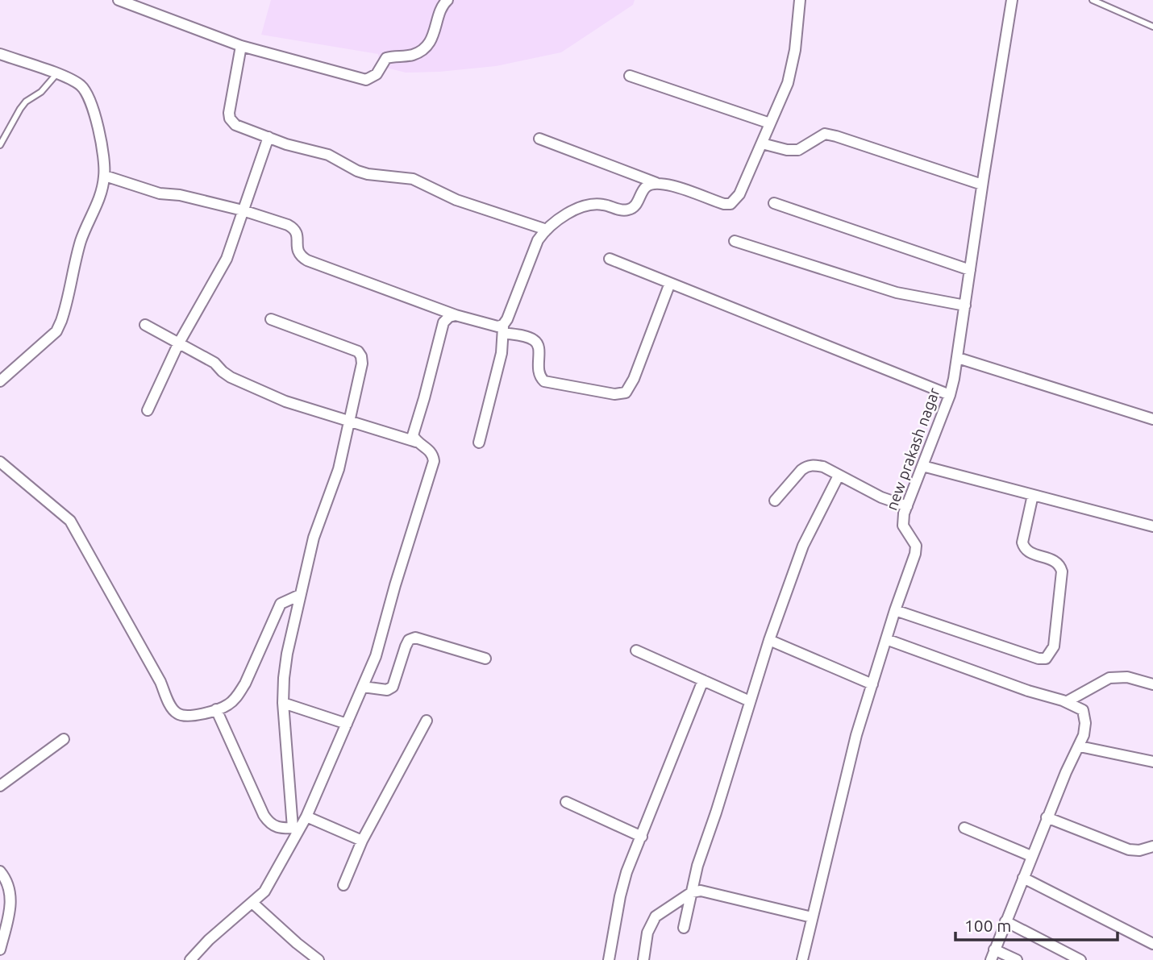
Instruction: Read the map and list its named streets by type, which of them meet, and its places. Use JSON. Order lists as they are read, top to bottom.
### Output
{
  "streets": {
    "street": ["new prakash nagar"]
  },
  "scale_bar": "100 m"
}
